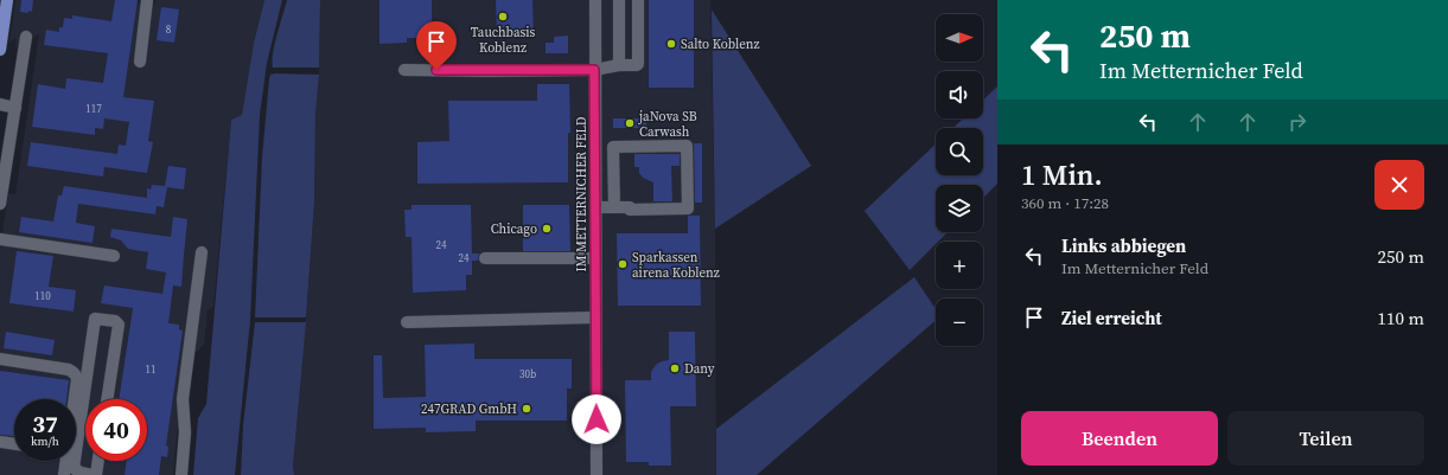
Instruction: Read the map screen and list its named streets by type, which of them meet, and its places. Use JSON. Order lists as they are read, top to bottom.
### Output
{
  "streets": {
    "street": ["IM METTERNICHER FELD"]
  },
  "places": [
    "Tauchbasis Koblenz",
    "Salto Koblenz",
    "jaNova SB Carwash",
    "Chicago",
    "Sparkassen airena Koblenz",
    "Dany",
    "247GRAD GmbH"
  ],
  "house_numbers": [
    "8",
    "117",
    "24",
    "24",
    "110",
    "11",
    "30b"
  ],
  "north": "right",
  "page": {
    "turn": ["250 m", "Im Metternicher Feld"],
    "map_buttons": ["+", "−"],
    "heading": ["1 Min.", "360 m · 17:28"],
    "list": [
      {
        "name": "Links abbiegen",
        "note": "Im Metternicher Feld",
        "value": "250 m"
      },
      {
        "name": "Ziel erreicht",
        "value": "110 m"
      }
    ],
    "speed": "37 km/h",
    "limit": "40",
    "buttons": ["Beenden", "Teilen"]
  }
}
